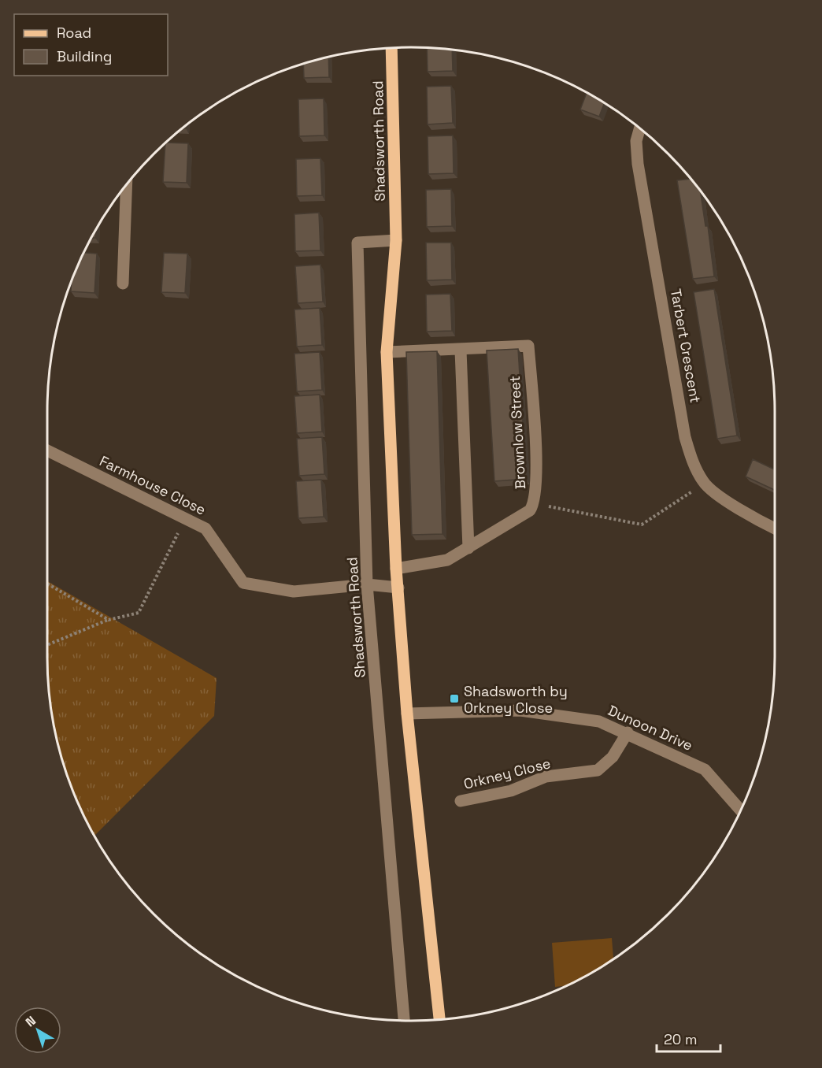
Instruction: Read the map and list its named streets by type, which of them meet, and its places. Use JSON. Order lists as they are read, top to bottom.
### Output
{
  "streets": {
    "main road": ["Shadsworth Road"],
    "street": [
      "Tarbert Crescent",
      "Brownlow Street",
      "Farmhouse Close",
      "Dunoon Drive",
      "Orkney Close"
    ]
  },
  "crossings": [
    ["Shadsworth Road", "Brownlow Street"],
    ["Shadsworth Road", "Farmhouse Close"],
    ["Shadsworth Road", "Dunoon Drive"],
    ["Dunoon Drive", "Orkney Close"]
  ],
  "places": {
    "transit": ["Shadsworth by Orkney Close"]
  },
  "legend": ["Road", "Building"],
  "scale_bar": "20 m",
  "north": "top left"
}
